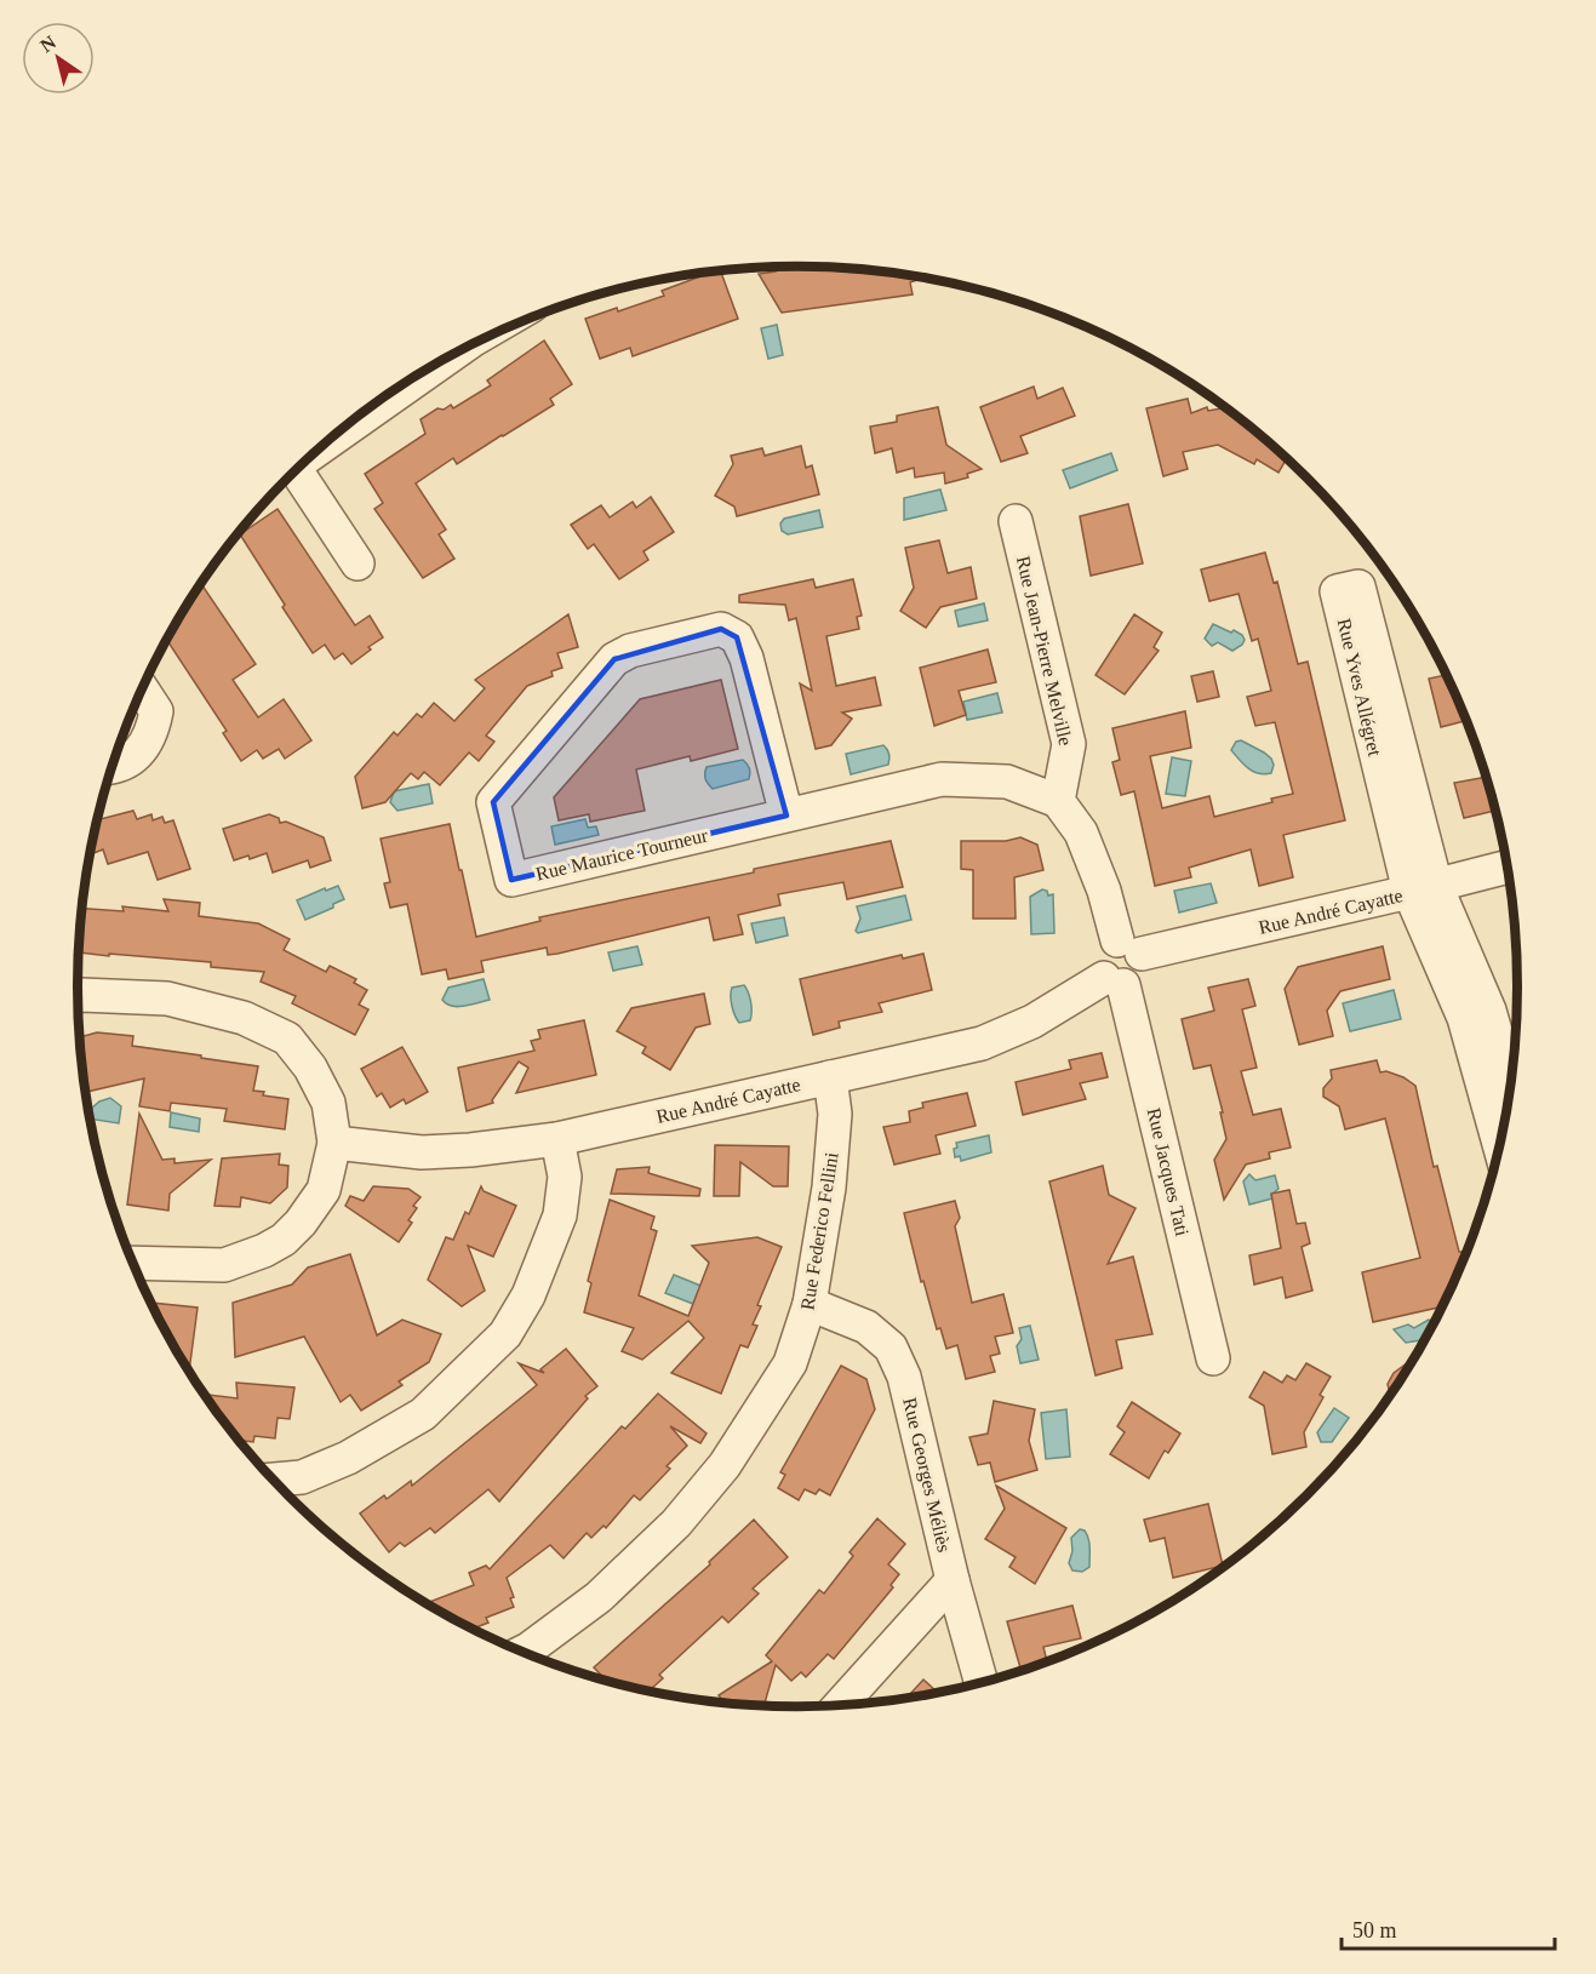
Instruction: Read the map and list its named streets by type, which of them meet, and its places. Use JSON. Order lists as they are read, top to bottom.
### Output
{
  "streets": {
    "street": [
      "Rue Jean-Pierre Melville",
      "Rue Yves Allégret",
      "Rue Maurice Tourneur",
      "Rue André Cayatte",
      "Rue Jacques Tati",
      "Rue Federico Fellini",
      "Rue Georges Méliès"
    ]
  },
  "crossings": [
    ["Rue Jean-Pierre Melville", "Rue Maurice Tourneur"],
    ["Rue Yves Allégret", "Rue André Cayatte"],
    ["Rue André Cayatte", "Rue Jacques Tati"],
    ["Rue André Cayatte", "Rue Federico Fellini"],
    ["Rue Federico Fellini", "Rue Georges Méliès"]
  ],
  "scale_bar": "50 m",
  "north": "top left"
}
